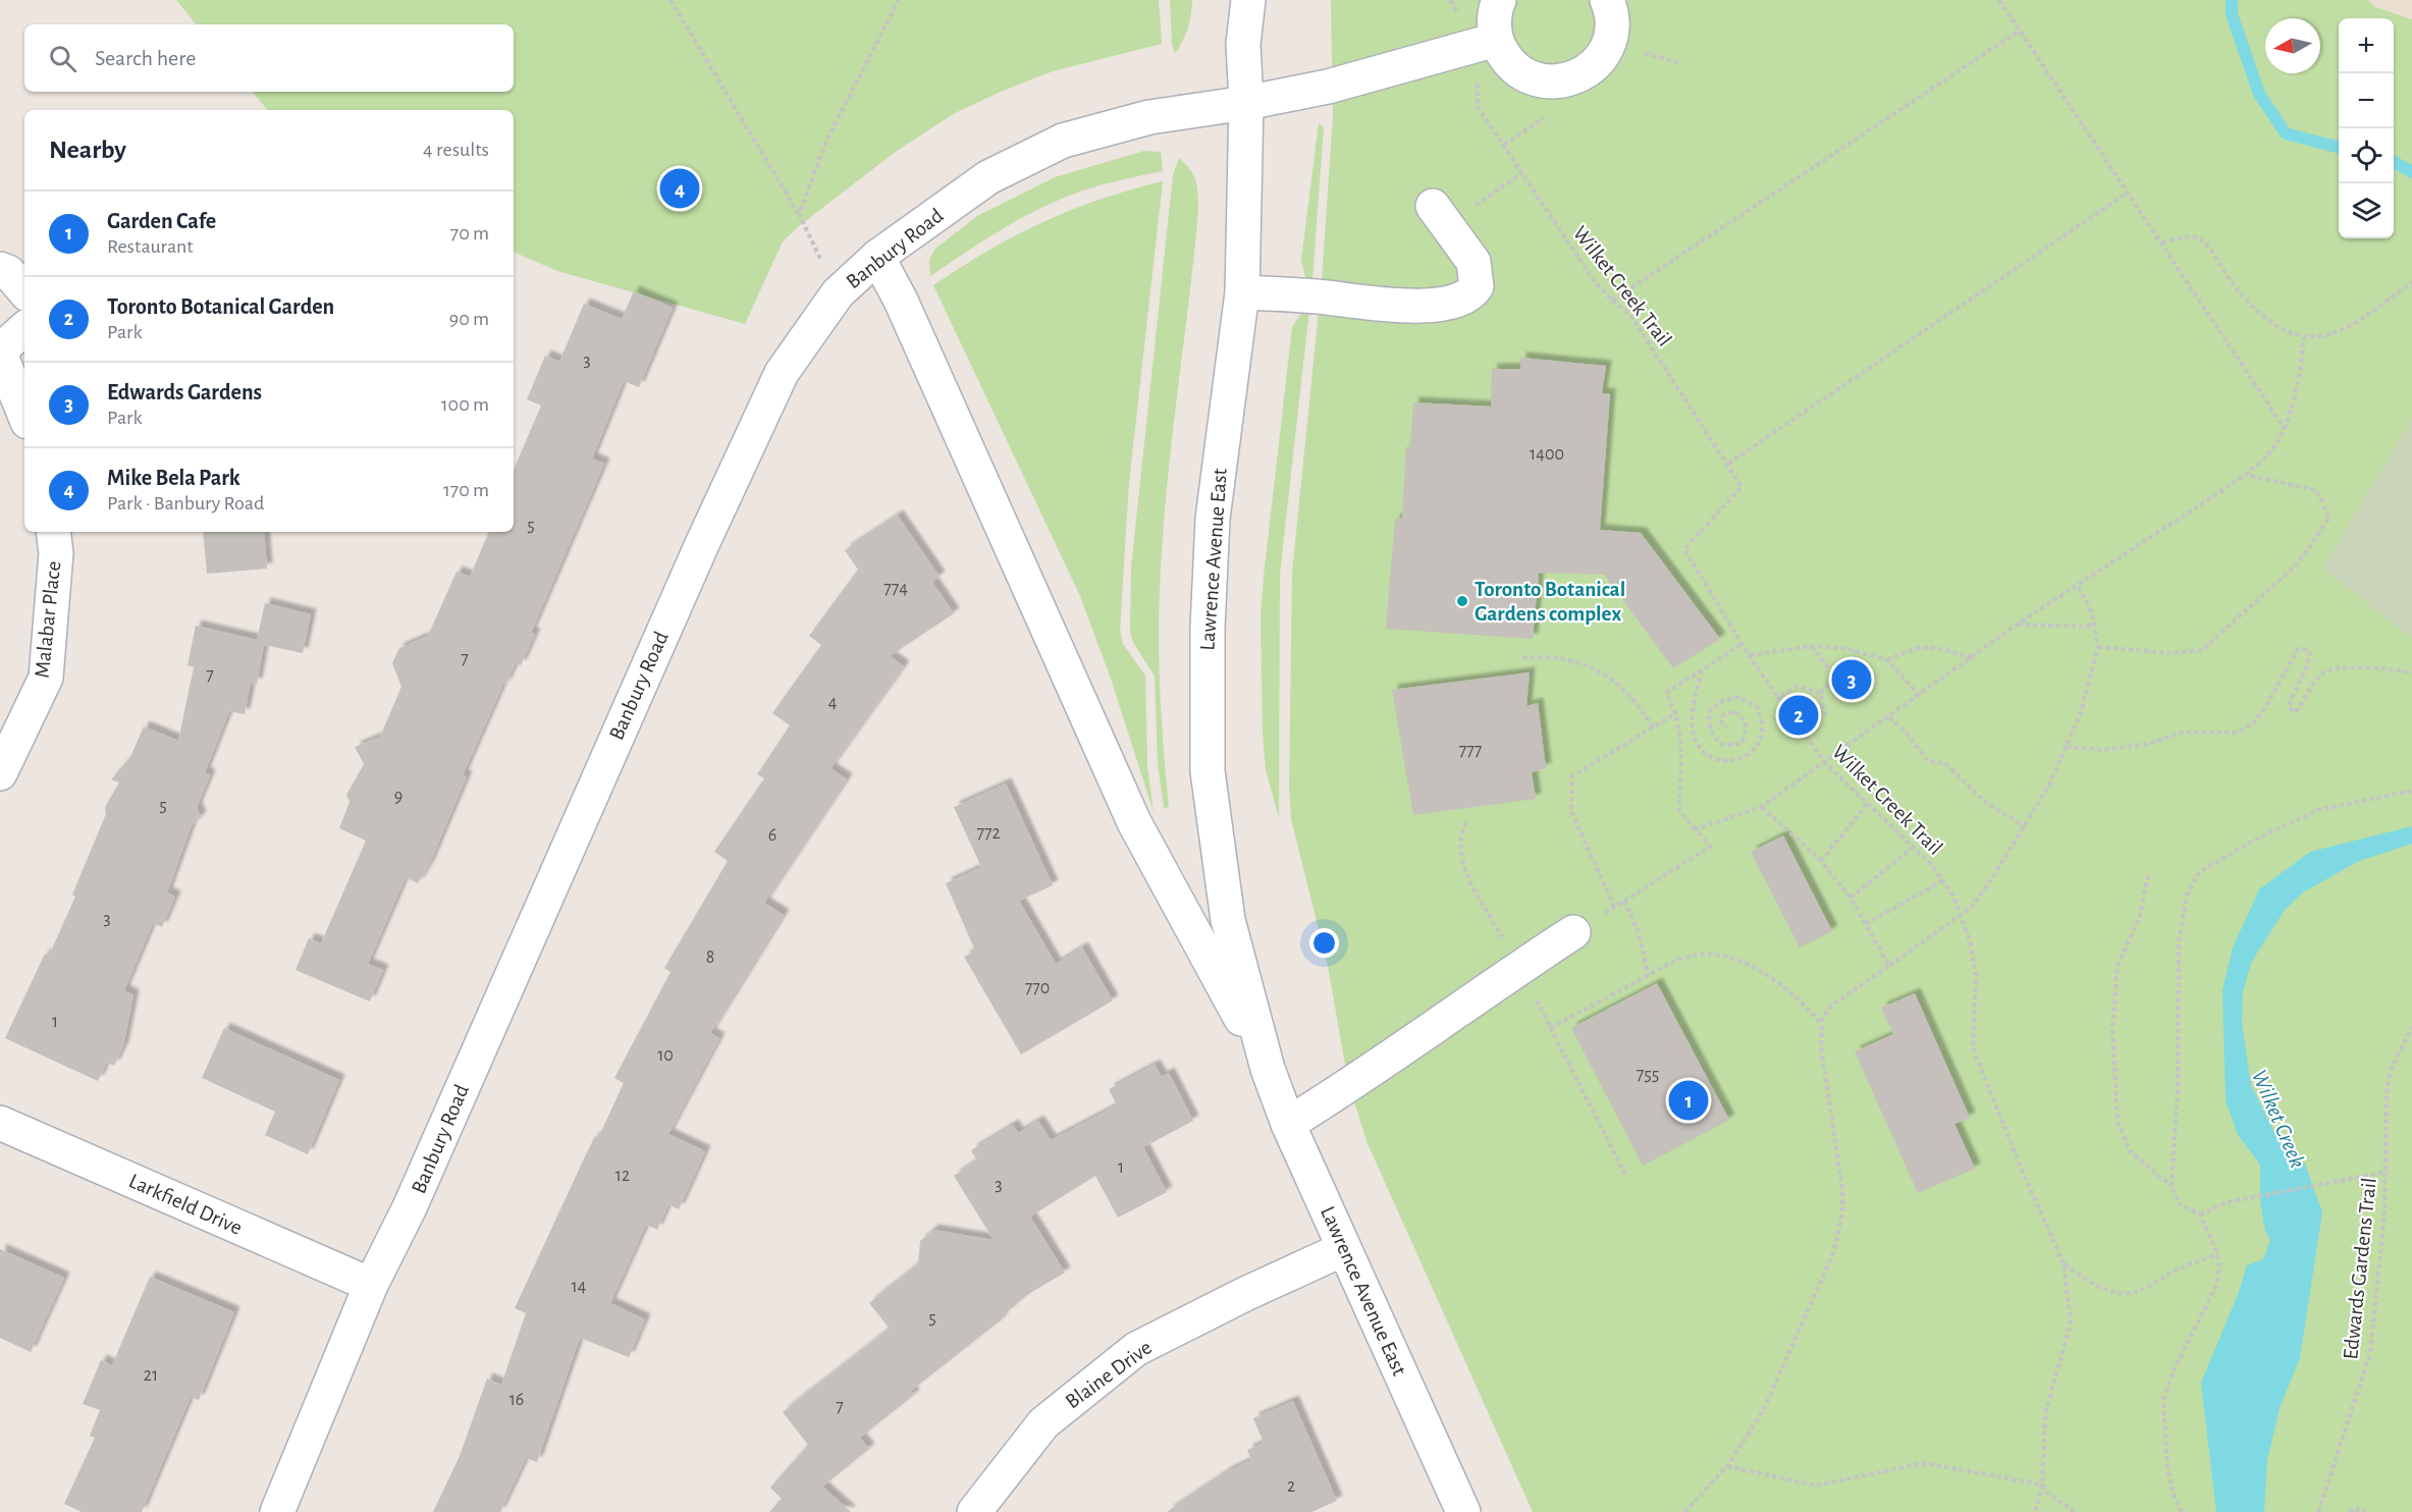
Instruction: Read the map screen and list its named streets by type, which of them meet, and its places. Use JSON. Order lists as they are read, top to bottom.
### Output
{
  "streets": {
    "street": [
      "Banbury Road",
      "Lawrence Avenue East",
      "Malabar Place",
      "Larkfield Drive",
      "Blaine Drive"
    ],
    "path": ["Wilket Creek Trail", "Edwards Gardens Trail"]
  },
  "crossings": [
    ["Banbury Road", "Lawrence Avenue East"],
    ["Banbury Road", "Larkfield Drive"],
    ["Lawrence Avenue East", "Blaine Drive"]
  ],
  "water": ["Wilket Creek"],
  "places": ["Toronto Botanical Gardens complex"],
  "house_numbers": [
    "3",
    "1400",
    "5",
    "774",
    "7",
    "7",
    "4",
    "777",
    "9",
    "5",
    "772",
    "6",
    "3",
    "8",
    "770",
    "1",
    "10",
    "755",
    "1",
    "12",
    "3",
    "14",
    "5",
    "21",
    "16",
    "7",
    "2"
  ],
  "north": "left",
  "page": {
    "map_buttons": ["+", "−"],
    "search": "Search here",
    "heading": ["Nearby", "4 results"],
    "pins": [
      "4",
      "3",
      "2",
      "1"
    ],
    "list": [
      {
        "mark": "1",
        "name": "Garden Cafe",
        "note": "Restaurant",
        "value": "70 m"
      },
      {
        "mark": "2",
        "name": "Toronto Botanical Garden",
        "note": "Park",
        "value": "90 m"
      },
      {
        "mark": "3",
        "name": "Edwards Gardens",
        "note": "Park",
        "value": "100 m"
      },
      {
        "mark": "4",
        "name": "Mike Bela Park",
        "note": "Park · Banbury Road",
        "value": "170 m"
      }
    ]
  }
}
